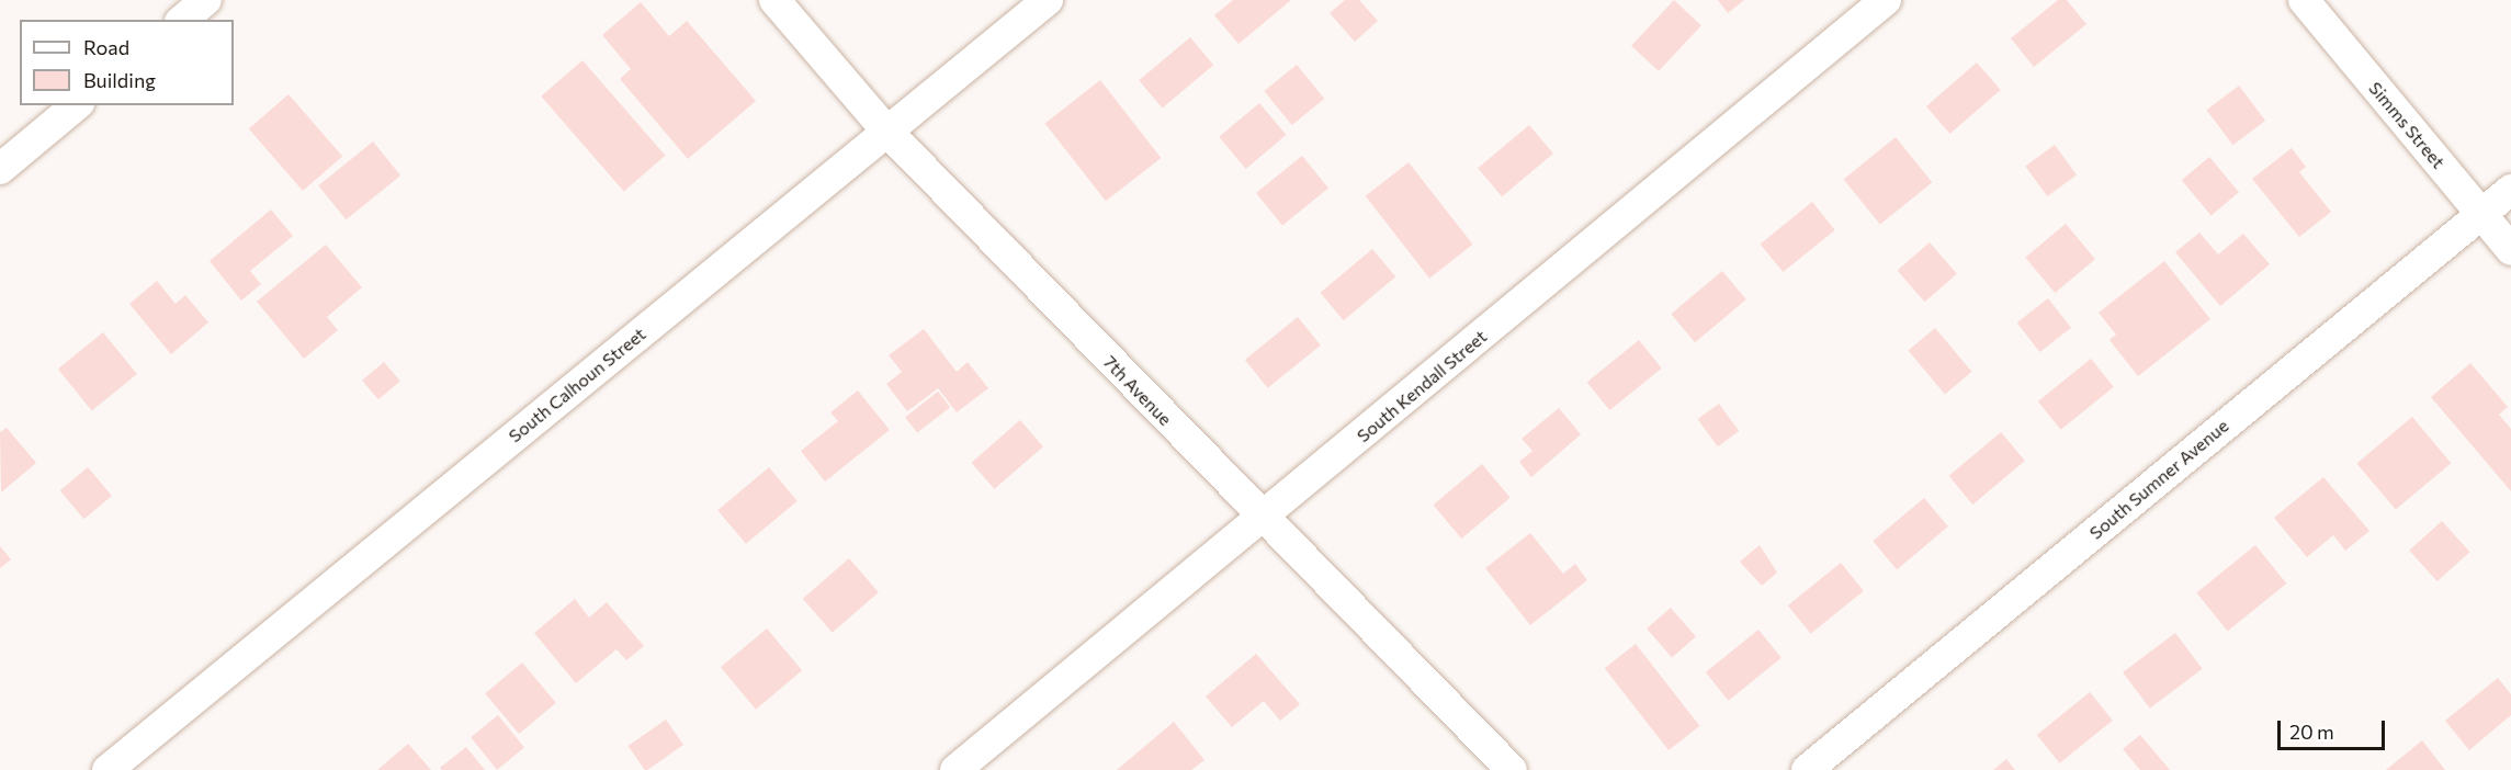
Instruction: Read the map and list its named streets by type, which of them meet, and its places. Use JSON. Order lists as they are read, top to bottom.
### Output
{
  "streets": {
    "street": [
      "Simms Street",
      "South Calhoun Street",
      "South Kendall Street",
      "7th Avenue",
      "South Sumner Avenue"
    ]
  },
  "crossings": [
    ["Simms Street", "South Sumner Avenue"],
    ["South Calhoun Street", "7th Avenue"],
    ["South Kendall Street", "7th Avenue"]
  ],
  "legend": ["Road", "Building"],
  "scale_bar": "20 m"
}
